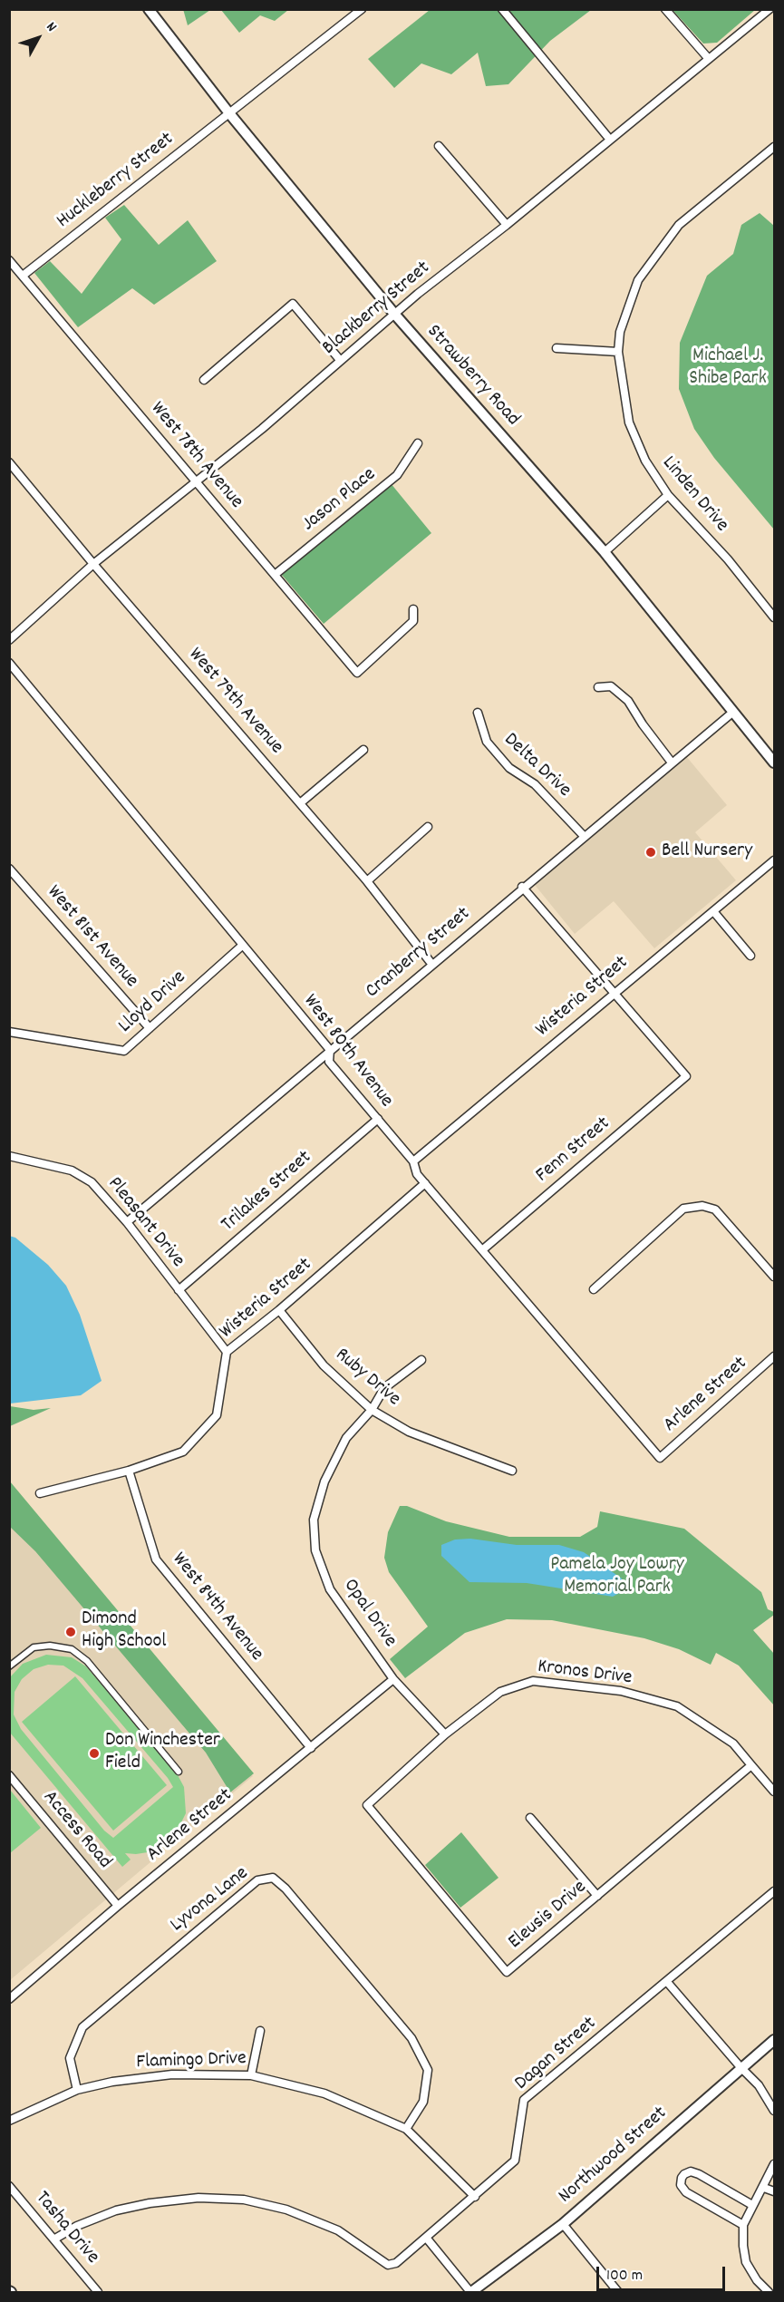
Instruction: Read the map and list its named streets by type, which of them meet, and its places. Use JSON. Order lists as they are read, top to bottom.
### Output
{
  "streets": {
    "street": [
      "Huckleberry Street",
      "Blackberry Street",
      "Strawberry Road",
      "West 78th Avenue",
      "Linden Drive",
      "Jason Place",
      "West 79th Avenue",
      "Delta Drive",
      "West 81st Avenue",
      "Cranberry Street",
      "Wisteria Street",
      "Lloyd Drive",
      "West 80th Avenue",
      "Fenn Street",
      "Trilakes Street",
      "Pleasant Drive",
      "Ruby Drive",
      "Arlene Street",
      "West 84th Avenue",
      "Opal Drive",
      "Kronos Drive",
      "Access Road",
      "Lyvona Lane",
      "Eleusis Drive",
      "Dagan Street",
      "Flamingo Drive",
      "Northwood Street",
      "Tasha Drive"
    ]
  },
  "crossings": [
    ["Huckleberry Street", "Strawberry Road"],
    ["Huckleberry Street", "West 78th Avenue"],
    ["Blackberry Street", "Strawberry Road"],
    ["Blackberry Street", "West 78th Avenue"],
    ["Blackberry Street", "West 79th Avenue"],
    ["Strawberry Road", "Cranberry Street"],
    ["West 78th Avenue", "Jason Place"],
    ["West 79th Avenue", "Cranberry Street"],
    ["Delta Drive", "Cranberry Street"],
    ["West 81st Avenue", "Lloyd Drive"],
    ["Cranberry Street", "West 80th Avenue"],
    ["Cranberry Street", "Pleasant Drive"],
    ["Wisteria Street", "West 80th Avenue"],
    ["Wisteria Street", "Fenn Street"],
    ["Wisteria Street", "Pleasant Drive"],
    ["Wisteria Street", "Ruby Drive"],
    ["Wisteria Street", "West 84th Avenue"],
    ["Lloyd Drive", "West 80th Avenue"],
    ["West 80th Avenue", "Fenn Street"],
    ["West 80th Avenue", "Trilakes Street"],
    ["West 80th Avenue", "Arlene Street"],
    ["Trilakes Street", "Pleasant Drive"],
    ["Ruby Drive", "Opal Drive"],
    ["Arlene Street", "West 84th Avenue"],
    ["Arlene Street", "Opal Drive"],
    ["Arlene Street", "Access Road"],
    ["Opal Drive", "Kronos Drive"],
    ["Kronos Drive", "Eleusis Drive"],
    ["Lyvona Lane", "Flamingo Drive"],
    ["Dagan Street", "Flamingo Drive"],
    ["Dagan Street", "Tasha Drive"]
  ],
  "parks": ["Michael J. Shibe Park", "Pamela Joy Lowry Memorial Park"],
  "places": ["Bell Nursery", "Dimond High School", "Don Winchester Field"],
  "scale_bar": "100 m",
  "north": "top right"
}
